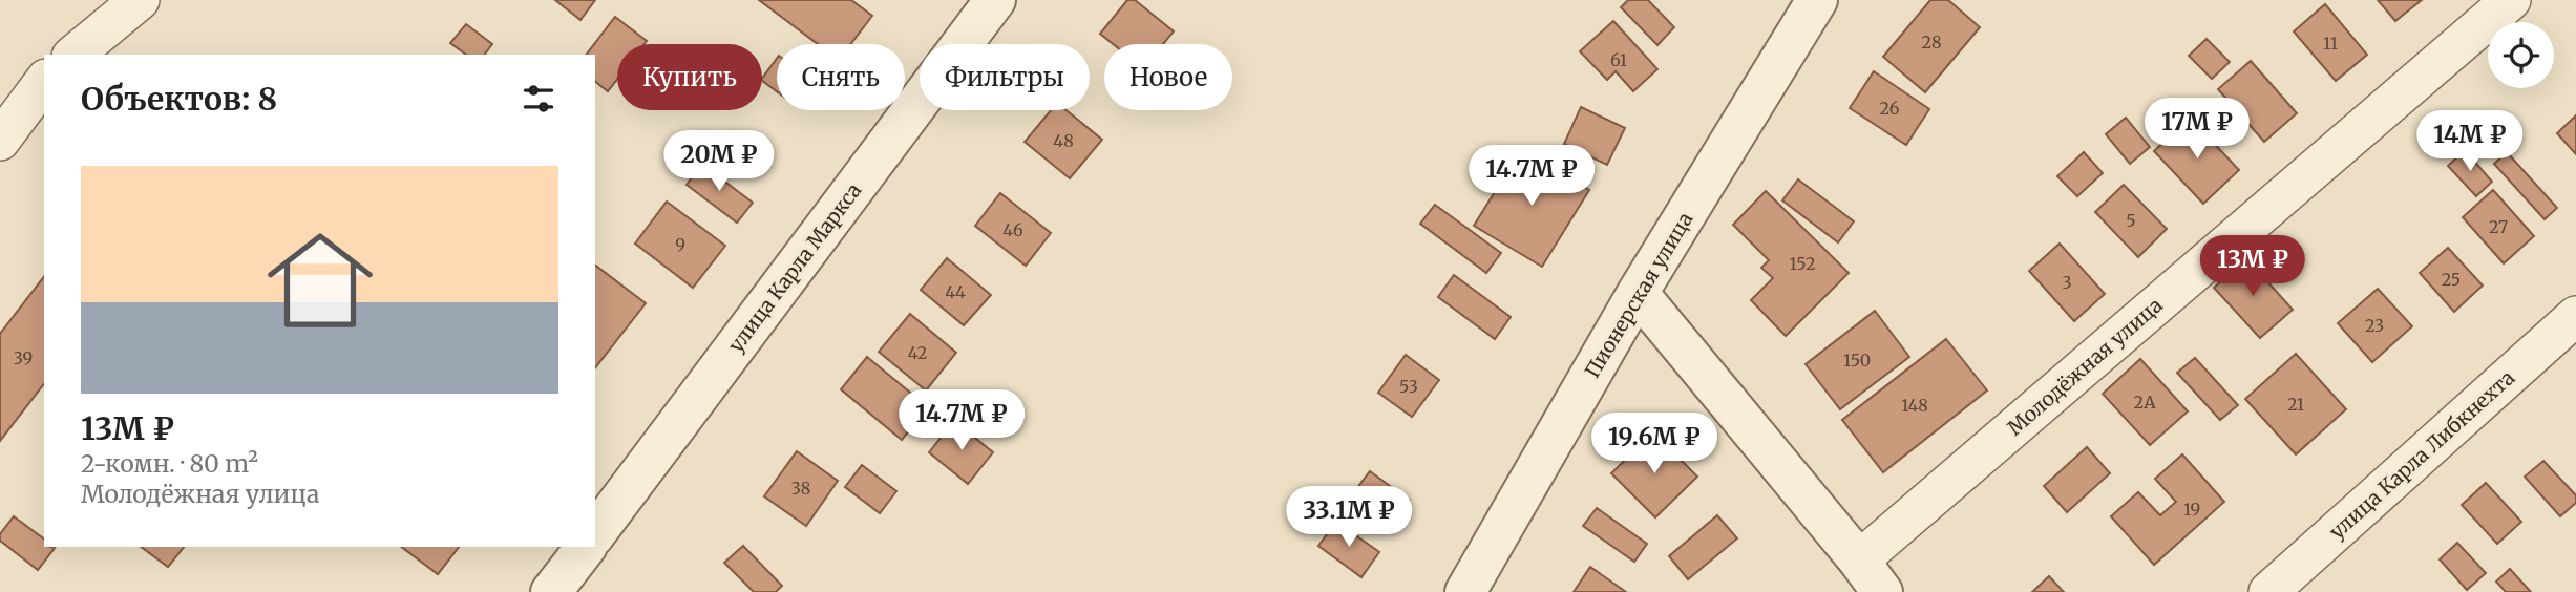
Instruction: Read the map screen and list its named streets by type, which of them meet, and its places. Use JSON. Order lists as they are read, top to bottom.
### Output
{
  "streets": {
    "street": [
      "улица Карла Маркса",
      "Пионерская улица",
      "Молодёжная улица",
      "улица Карла Либкнехта"
    ]
  },
  "house_numbers": [
    "28",
    "11",
    "61",
    "26",
    "48",
    "5",
    "27",
    "46",
    "9",
    "152",
    "25",
    "3",
    "44",
    "23",
    "42",
    "39",
    "150",
    "53",
    "2А",
    "21",
    "148",
    "38",
    "19"
  ],
  "page": {
    "chip": [
      "Купить",
      "Снять",
      "Фильтры",
      "Новое"
    ],
    "heading": "Объектов: 8",
    "price": [
      "17M ₽",
      "14M ₽",
      "20M ₽",
      "14.7M ₽",
      "13M ₽",
      "14.7M ₽",
      "19.6M ₽",
      "33.1M ₽"
    ],
    "list": [
      {
        "name": "13M ₽",
        "note": "2-комн. · 80 m² · Молодёжная улица"
      }
    ]
  }
}
